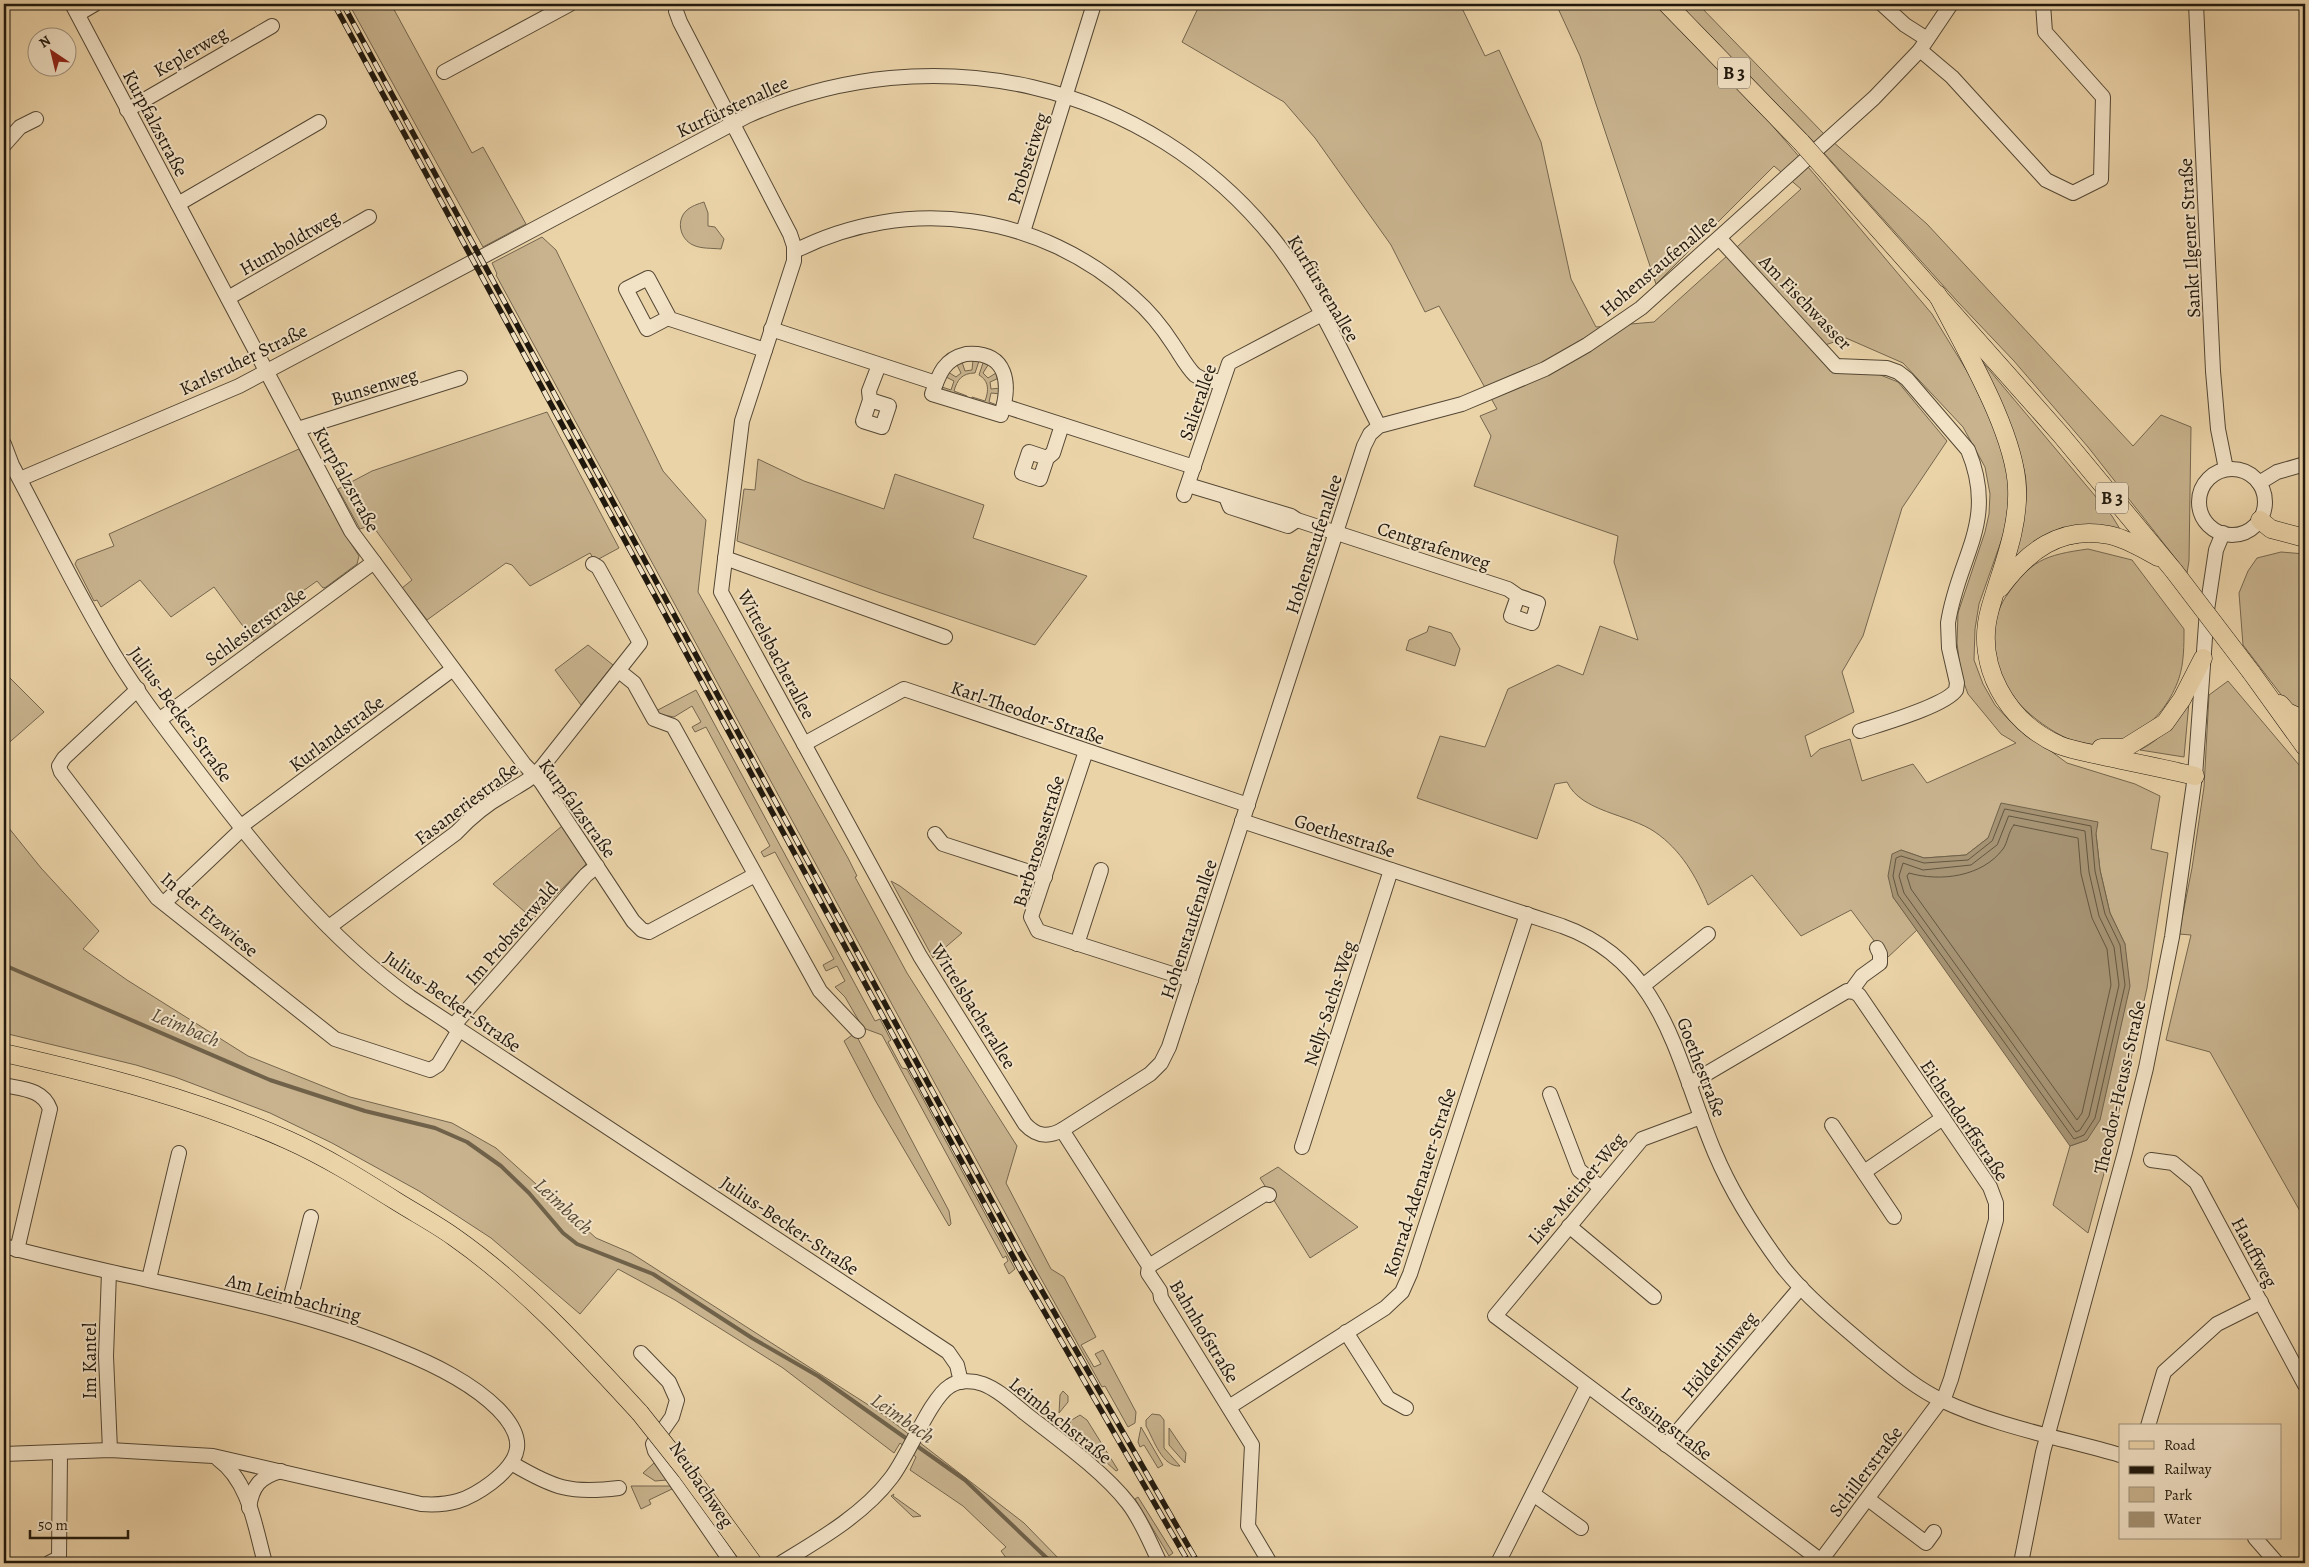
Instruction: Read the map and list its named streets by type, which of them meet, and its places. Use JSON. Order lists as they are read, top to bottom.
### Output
{
  "streets": {
    "main road": ["B 3"],
    "street": [
      "Keplerweg",
      "Kurfürstenallee",
      "Kurpfalzstraße",
      "Probsteiweg",
      "Sankt Ilgener Straße",
      "Humboldtweg",
      "Hohenstaufenallee",
      "Am Fischwasser",
      "Karlsruher Straße",
      "Bunsenweg",
      "Salierallee",
      "Centgrafenweg",
      "Schlesierstraße",
      "Wittelsbacherallee",
      "Karl-Theodor-Straße",
      "Julius-Becker-Straße",
      "Kurlandstraße",
      "Fasaneriestraße",
      "Goethestraße",
      "Barbarossastraße",
      "In der Etzwiese",
      "Im Probsterwald",
      "Nelly-Sachs-Weg",
      "Theodor-Heuss-Straße",
      "Eichendorffstraße",
      "Konrad-Adenauer-Straße",
      "Lise-Meitner-Weg",
      "Hauffweg",
      "Am Leimbachring",
      "Bahnhofstraße",
      "Hölderlinweg",
      "Im Kantel",
      "Leimbachstraße",
      "Lessingstraße",
      "Schillerstraße",
      "Neubachweg"
    ]
  },
  "crossings": [
    ["Keplerweg", "Kurpfalzstraße"],
    ["Kurfürstenallee", "Probsteiweg"],
    ["Kurfürstenallee", "Hohenstaufenallee"],
    ["Kurfürstenallee", "Karlsruher Straße"],
    ["Kurfürstenallee", "Salierallee"],
    ["Kurpfalzstraße", "Humboldtweg"],
    ["Kurpfalzstraße", "Karlsruher Straße"],
    ["Kurpfalzstraße", "Bunsenweg"],
    ["Kurpfalzstraße", "Schlesierstraße"],
    ["Kurpfalzstraße", "Kurlandstraße"],
    ["Kurpfalzstraße", "Fasaneriestraße"],
    ["Kurpfalzstraße", "Im Probsterwald"],
    ["Sankt Ilgener Straße", "Theodor-Heuss-Straße"],
    ["Hohenstaufenallee", "Am Fischwasser"],
    ["Hohenstaufenallee", "Centgrafenweg"],
    ["Hohenstaufenallee", "Wittelsbacherallee"],
    ["Hohenstaufenallee", "Karl-Theodor-Straße"],
    ["Hohenstaufenallee", "Goethestraße"],
    ["Hohenstaufenallee", "Barbarossastraße"],
    ["Hohenstaufenallee", "Bahnhofstraße"],
    ["Karlsruher Straße", "Julius-Becker-Straße"],
    ["Salierallee", "Centgrafenweg"],
    ["Schlesierstraße", "Julius-Becker-Straße"],
    ["Wittelsbacherallee", "Karl-Theodor-Straße"],
    ["Wittelsbacherallee", "Bahnhofstraße"],
    ["Karl-Theodor-Straße", "Barbarossastraße"],
    ["Julius-Becker-Straße", "Kurlandstraße"],
    ["Julius-Becker-Straße", "Fasaneriestraße"],
    ["Julius-Becker-Straße", "In der Etzwiese"],
    ["Julius-Becker-Straße", "Im Probsterwald"],
    ["Julius-Becker-Straße", "Leimbachstraße"],
    ["Kurlandstraße", "In der Etzwiese"],
    ["Goethestraße", "Nelly-Sachs-Weg"],
    ["Goethestraße", "Theodor-Heuss-Straße"],
    ["Goethestraße", "Eichendorffstraße"],
    ["Goethestraße", "Konrad-Adenauer-Straße"],
    ["Goethestraße", "Lise-Meitner-Weg"],
    ["Goethestraße", "Hölderlinweg"],
    ["Goethestraße", "Schillerstraße"],
    ["In der Etzwiese", "Im Probsterwald"],
    ["Eichendorffstraße", "Schillerstraße"],
    ["Konrad-Adenauer-Straße", "Bahnhofstraße"],
    ["Lise-Meitner-Weg", "Lessingstraße"],
    ["Am Leimbachring", "Im Kantel"],
    ["Hölderlinweg", "Lessingstraße"],
    ["Lessingstraße", "Schillerstraße"]
  ],
  "water": ["Leimbach"],
  "legend": [
    "Road",
    "Railway",
    "Park",
    "Water"
  ],
  "scale_bar": "50 m",
  "north": "top left"
}
